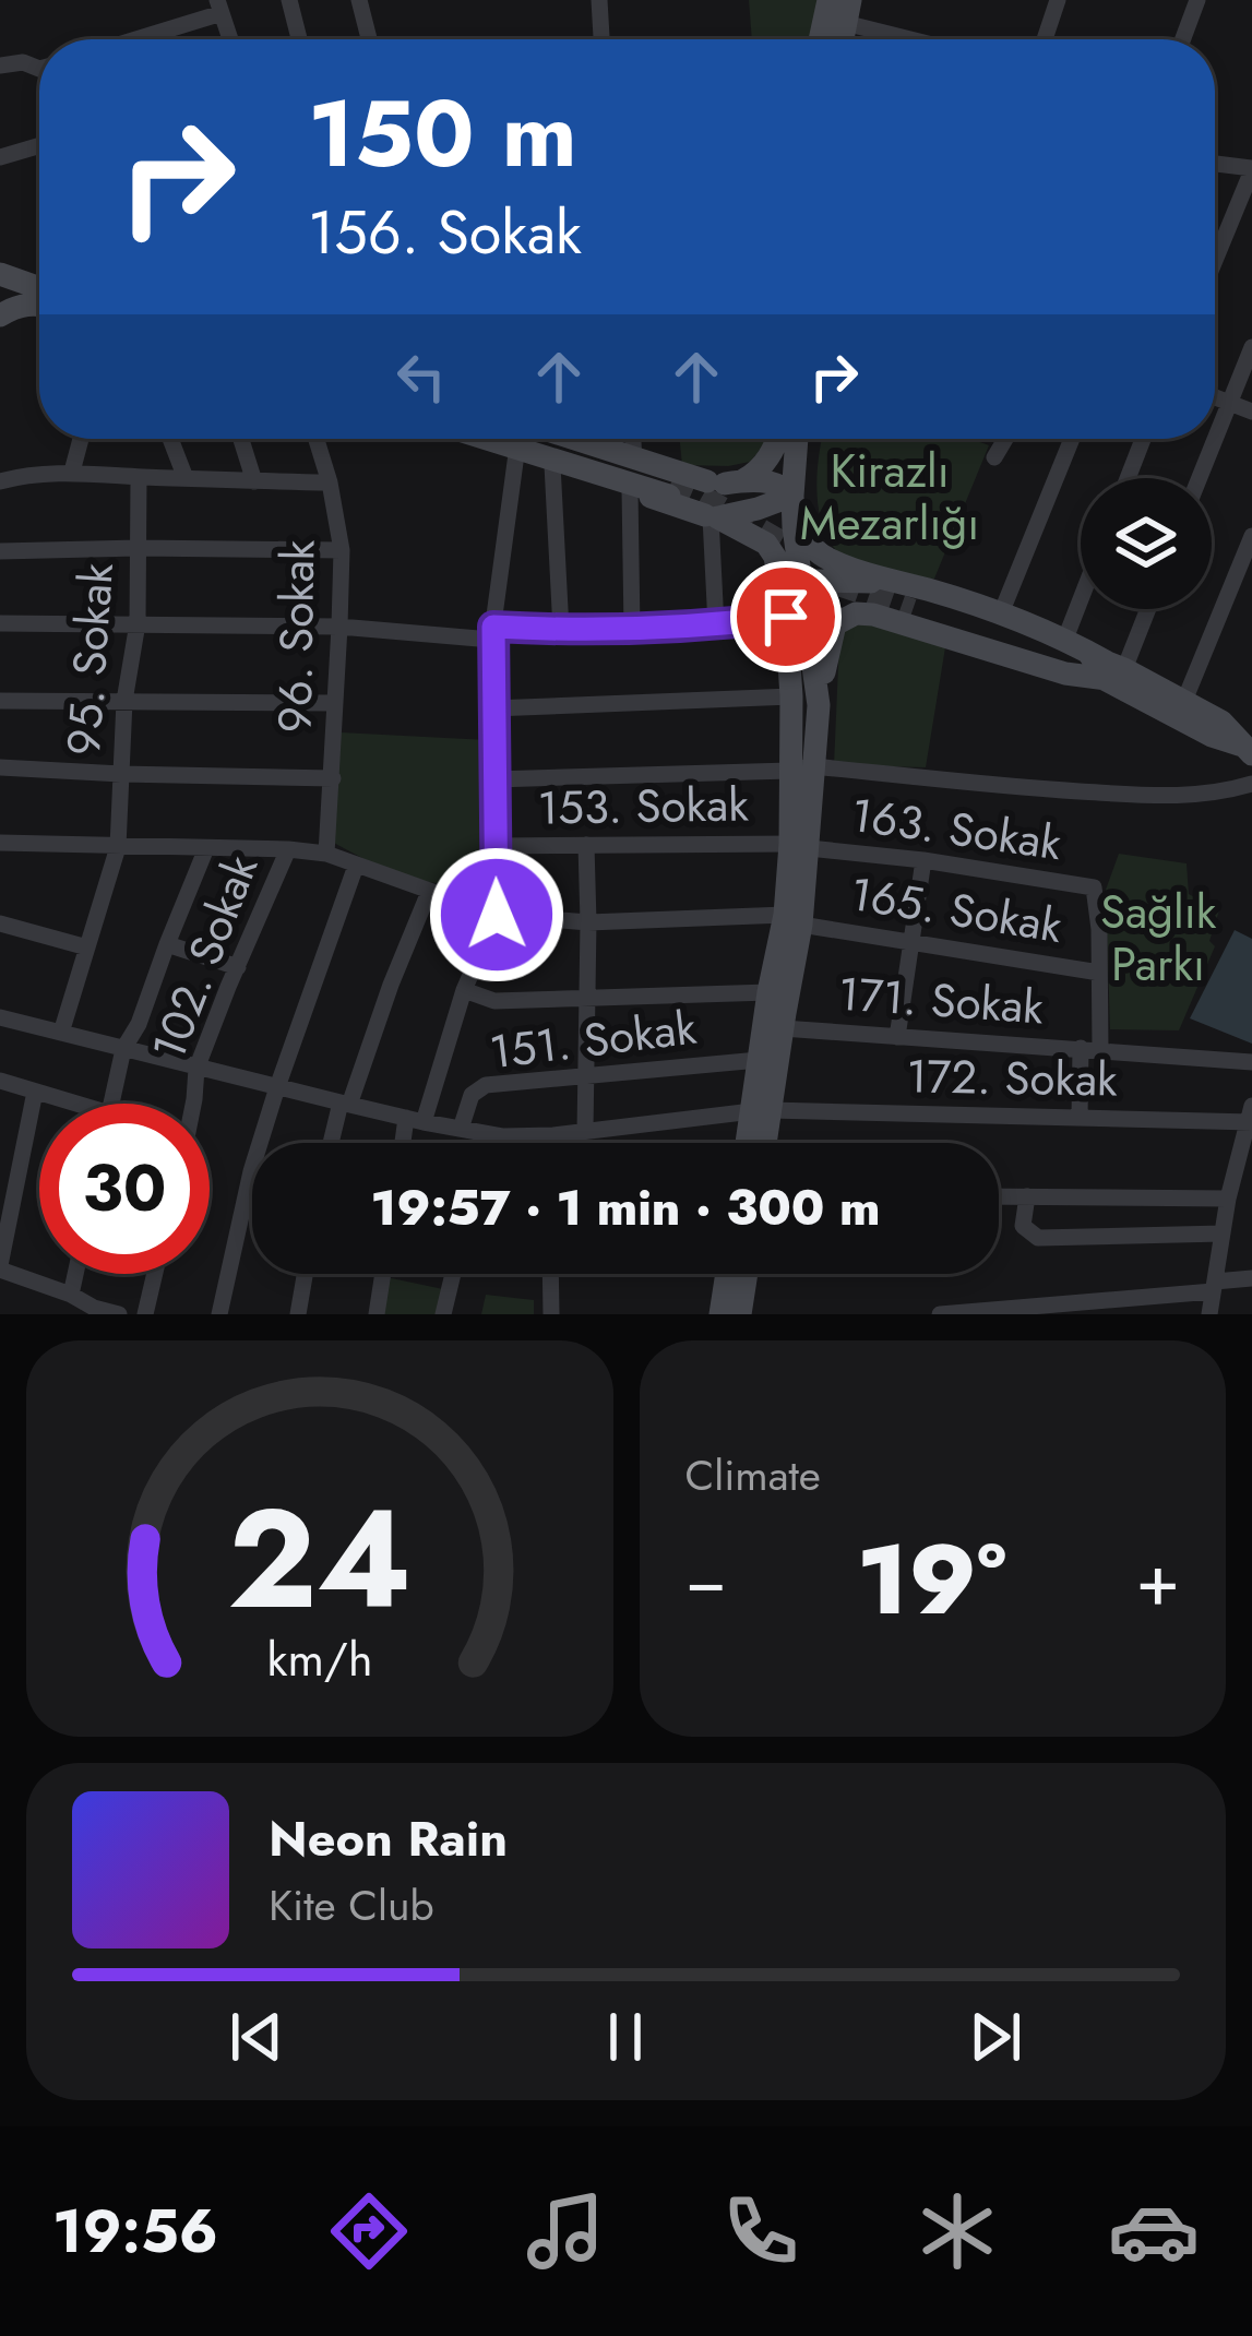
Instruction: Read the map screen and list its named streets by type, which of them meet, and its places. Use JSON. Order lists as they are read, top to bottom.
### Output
{
  "streets": {
    "street": [
      "96. Sokak",
      "95. Sokak",
      "153. Sokak",
      "163. Sokak",
      "165. Sokak",
      "102. Sokak",
      "171. Sokak",
      "151. Sokak",
      "172. Sokak"
    ]
  },
  "crossings": [
    ["96. Sokak", "165. Sokak"],
    ["95. Sokak", "165. Sokak"],
    ["95. Sokak", "172. Sokak"],
    ["153. Sokak", "163. Sokak"],
    ["163. Sokak", "165. Sokak"],
    ["165. Sokak", "102. Sokak"],
    ["102. Sokak", "172. Sokak"],
    ["151. Sokak", "172. Sokak"]
  ],
  "parks": ["Kirazlı Mezarlığı", "Sağlık Parkı"],
  "page": {
    "turn": ["150 m", "156. Sokak"],
    "limit": "30",
    "trip": "19:57 · 1 min · 300 m",
    "tile": "Climate",
    "heat": ["−", "19°", "+"],
    "song": ["Neon Rain", "Kite Club"],
    "tabs": "19:56",
    "gauge": ["24", "km/h"]
  }
}
